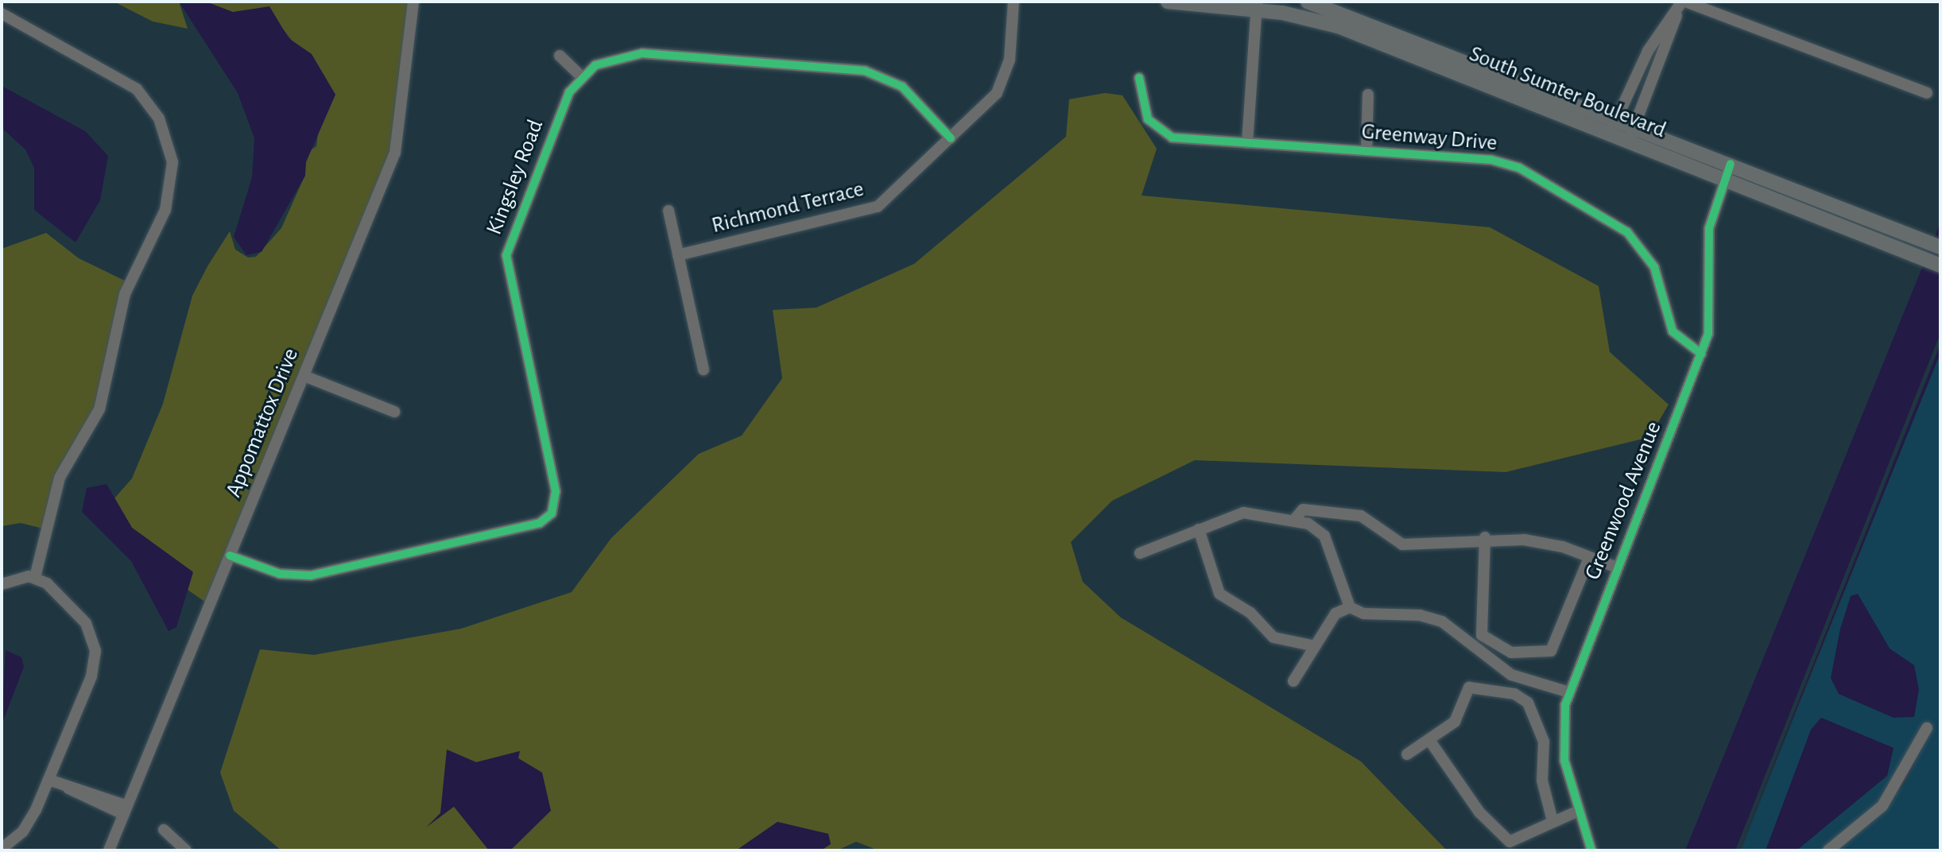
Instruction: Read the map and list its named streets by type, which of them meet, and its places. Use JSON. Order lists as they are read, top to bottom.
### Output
{
  "streets": {
    "main road": ["South Sumter Boulevard"],
    "street": [
      "Greenway Drive",
      "Kingsley Road",
      "Richmond Terrace",
      "Appomattox Drive",
      "Greenwood Avenue"
    ]
  },
  "crossings": [
    ["South Sumter Boulevard", "Greenwood Avenue"],
    ["Greenway Drive", "Greenwood Avenue"],
    ["Kingsley Road", "Richmond Terrace"],
    ["Kingsley Road", "Appomattox Drive"]
  ]
}
